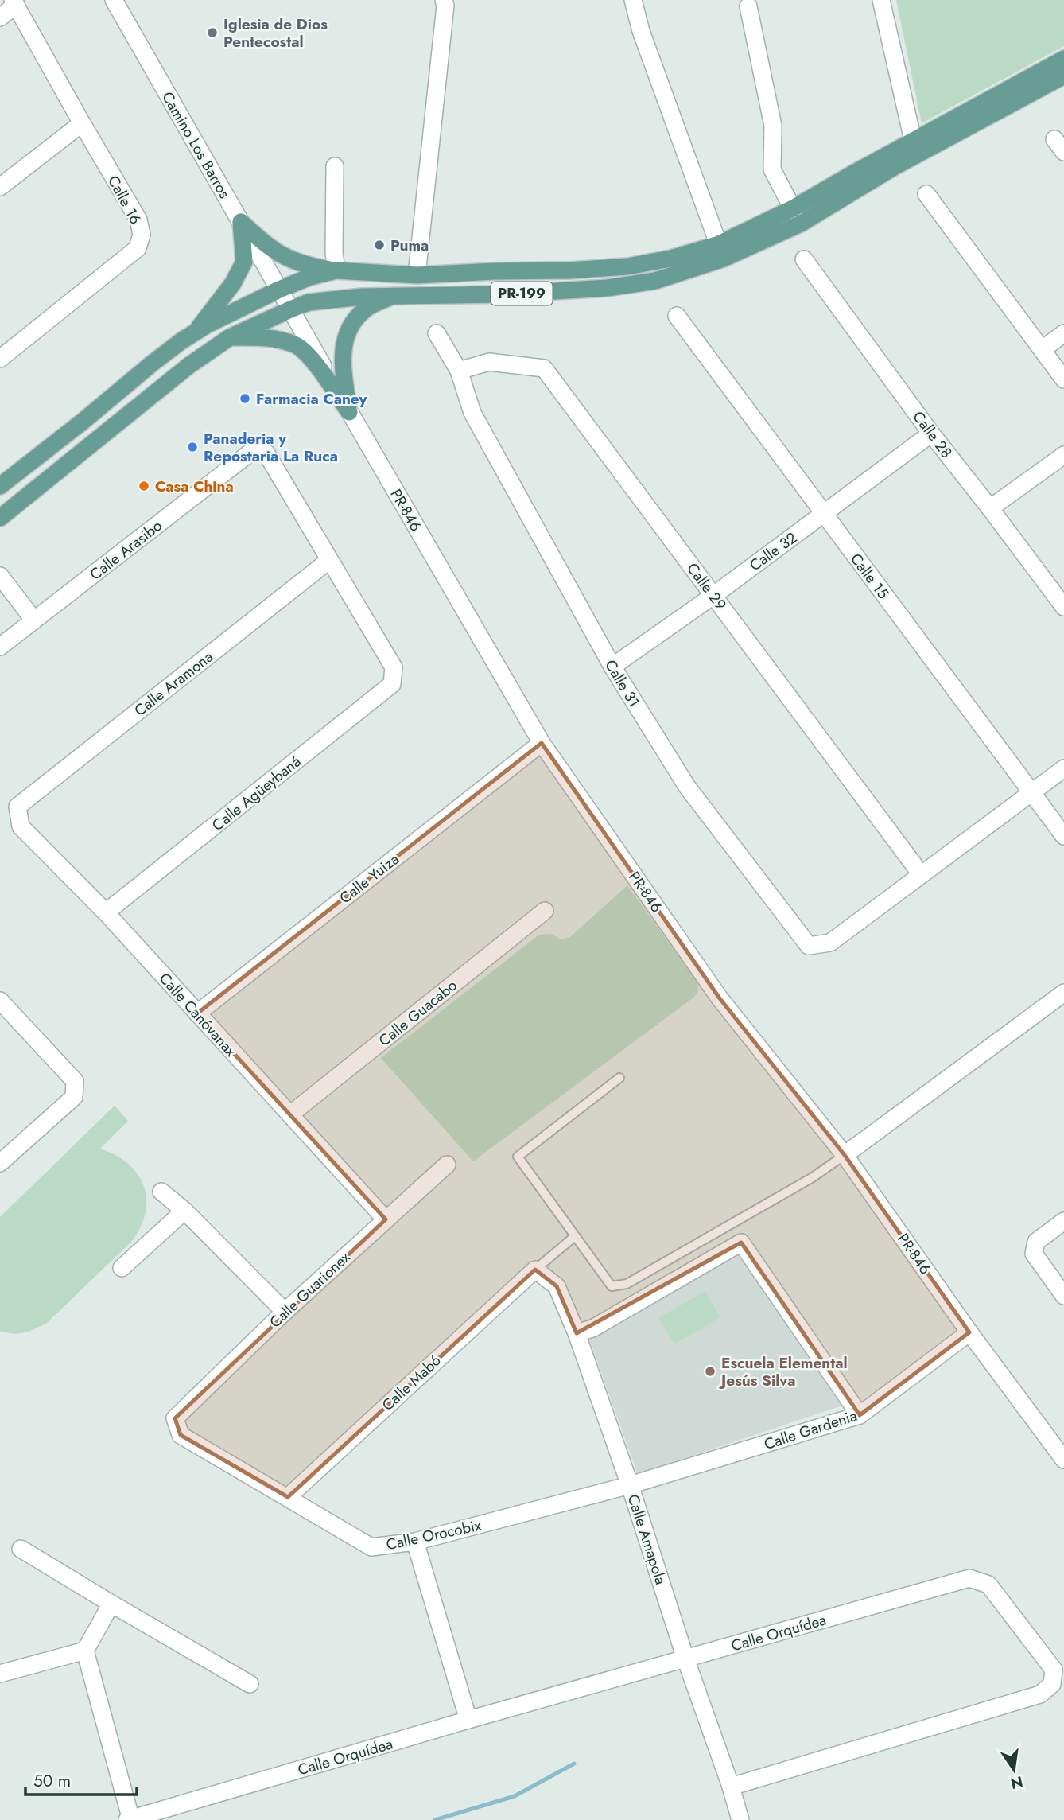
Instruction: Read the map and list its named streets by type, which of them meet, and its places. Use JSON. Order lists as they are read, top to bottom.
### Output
{
  "streets": {
    "main road": ["PR-199"],
    "street": [
      "Camino Los Barros",
      "Calle 16",
      "Calle 28",
      "PR-846",
      "Calle Arasibo",
      "Calle 32",
      "Calle 15",
      "Calle 29",
      "Calle Aramona",
      "Calle 31",
      "Calle Agüeybaná",
      "Calle Yuiza",
      "Calle Guacabo",
      "Calle Canóvanax",
      "Calle Guarionex",
      "Calle Mabó",
      "Calle Gardenia",
      "Calle Orocobix",
      "Calle Amapola",
      "Calle Orquídea"
    ]
  },
  "crossings": [
    ["Camino Los Barros", "PR-199"],
    ["Camino Los Barros", "PR-846"],
    ["PR-199", "PR-846"],
    ["Calle 28", "Calle 32"],
    ["PR-846", "Calle Yuiza"],
    ["PR-846", "Calle Gardenia"],
    ["Calle Arasibo", "Calle Aramona"],
    ["Calle Arasibo", "Calle Agüeybaná"],
    ["Calle 32", "Calle 15"],
    ["Calle 32", "Calle 29"],
    ["Calle 32", "Calle 31"],
    ["Calle 29", "Calle 31"],
    ["Calle Aramona", "Calle Agüeybaná"],
    ["Calle Aramona", "Calle Canóvanax"],
    ["Calle Agüeybaná", "Calle Canóvanax"],
    ["Calle Yuiza", "Calle Canóvanax"],
    ["Calle Guacabo", "Calle Canóvanax"],
    ["Calle Canóvanax", "Calle Guarionex"],
    ["Calle Guarionex", "Calle Orocobix"],
    ["Calle Mabó", "Calle Orocobix"],
    ["Calle Mabó", "Calle Amapola"],
    ["Calle Gardenia", "Calle Orocobix"],
    ["Calle Gardenia", "Calle Amapola"],
    ["Calle Orocobix", "Calle Amapola"],
    ["Calle Amapola", "Calle Orquídea"]
  ],
  "places": [
    "Iglesia de Dios Pentecostal",
    "Puma",
    "Farmacia Caney",
    "Panaderia y Repostaria La Ruca",
    "Casa China",
    "Escuela Elemental Jesús Silva"
  ],
  "scale_bar": "50 m",
  "north": "bottom"
}
